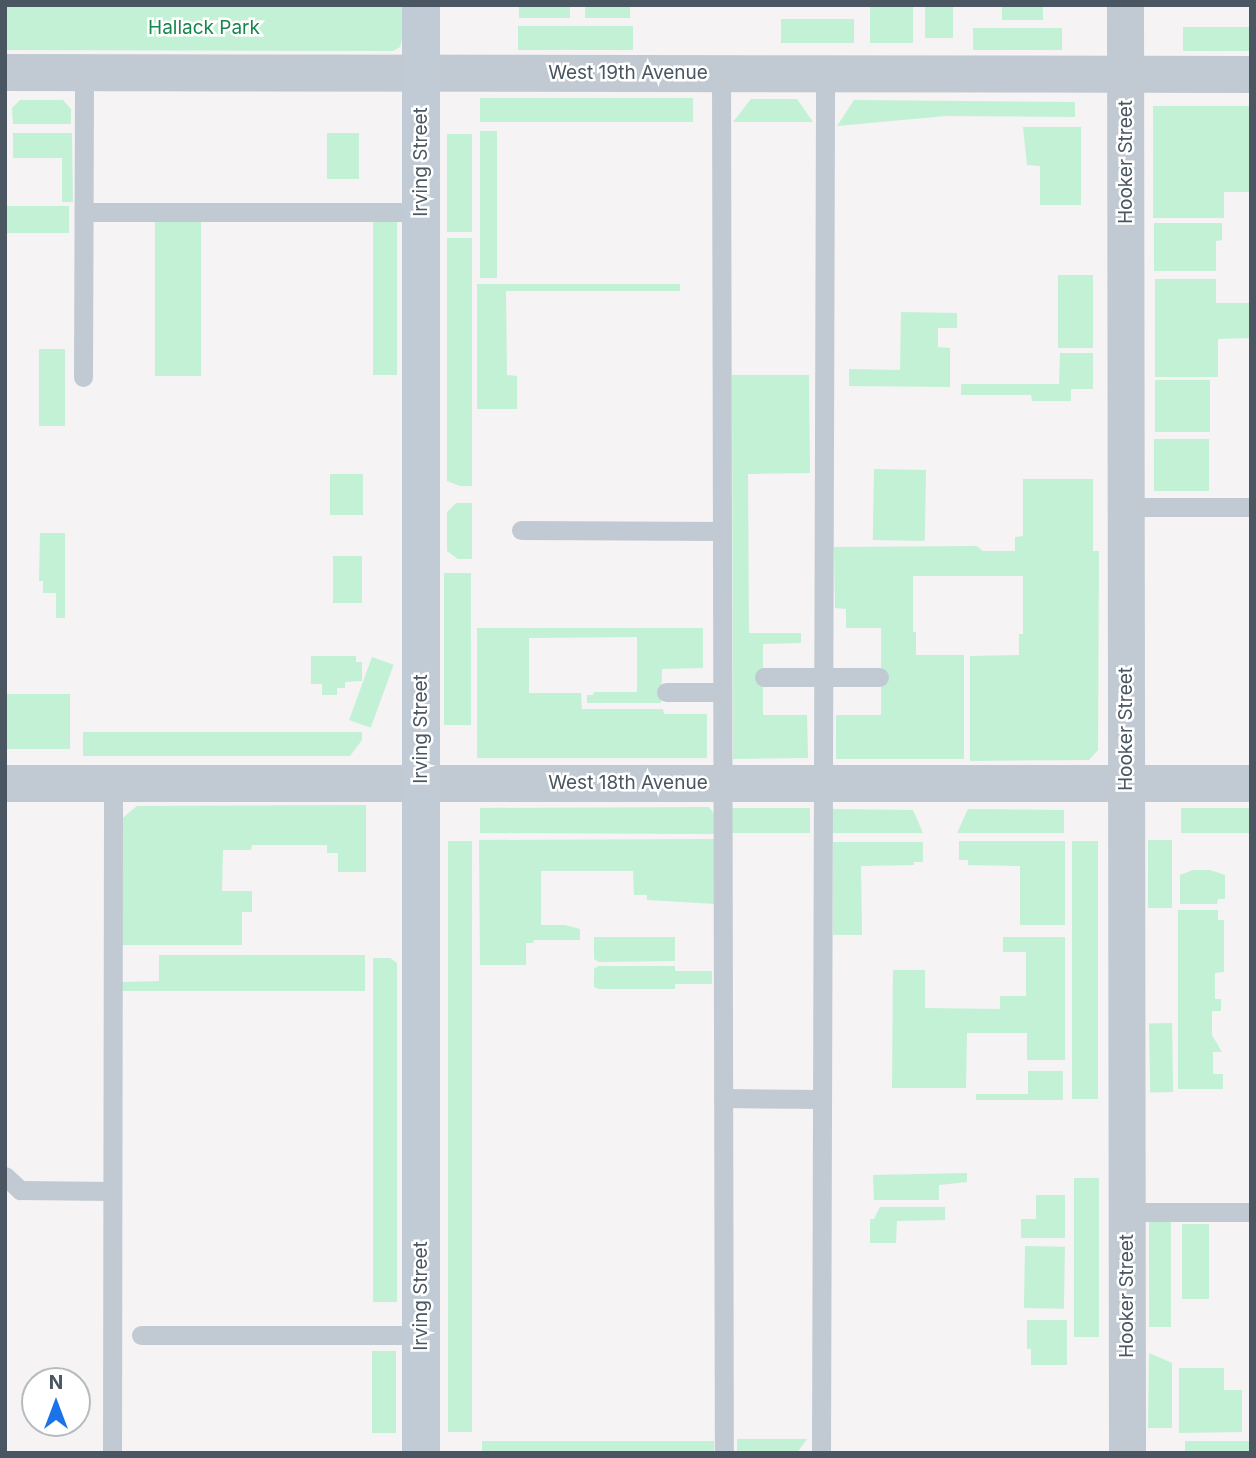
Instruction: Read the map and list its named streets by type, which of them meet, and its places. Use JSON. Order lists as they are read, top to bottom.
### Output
{
  "streets": {
    "street": [
      "West 19th Avenue",
      "Irving Street",
      "Hooker Street",
      "West 18th Avenue"
    ]
  },
  "crossings": [
    ["West 19th Avenue", "Irving Street"],
    ["West 19th Avenue", "Hooker Street"],
    ["Irving Street", "West 18th Avenue"],
    ["Hooker Street", "West 18th Avenue"]
  ],
  "parks": ["Hallack Park"],
  "north": "top"
}
